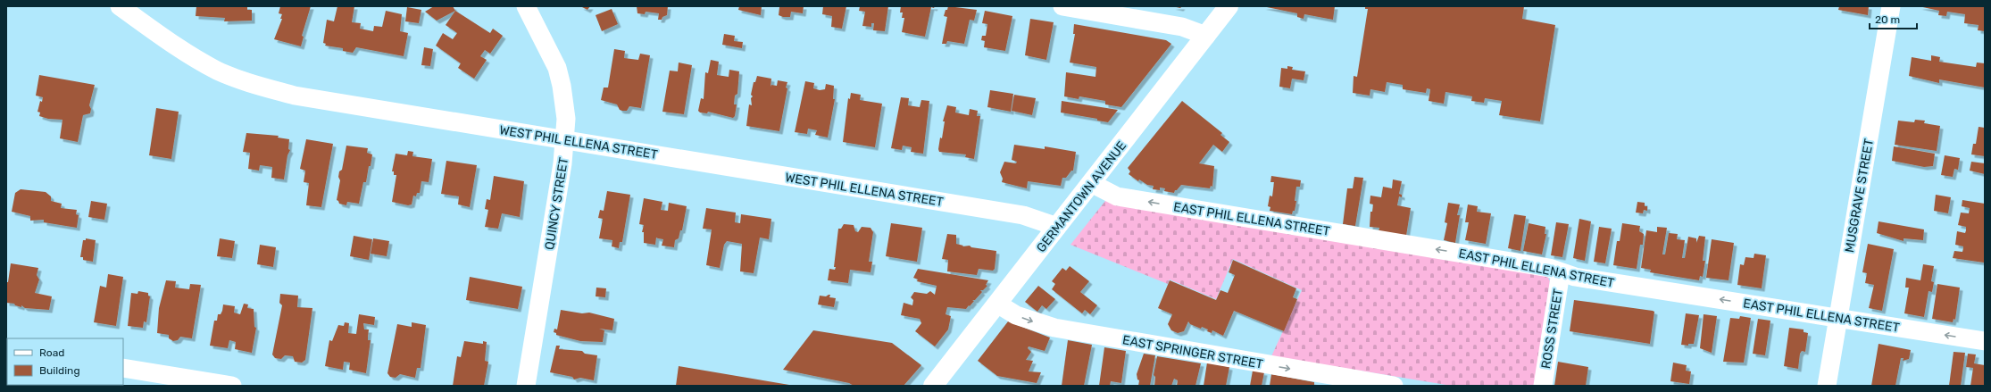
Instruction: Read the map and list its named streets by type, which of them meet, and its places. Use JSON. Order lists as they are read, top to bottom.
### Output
{
  "streets": {
    "main road": ["GERMANTOWN AVENUE"],
    "street": [
      "WEST PHIL ELLENA STREET",
      "MUSGRAVE STREET",
      "QUINCY STREET",
      "EAST PHIL ELLENA STREET",
      "ROSS STREET",
      "EAST SPRINGER STREET"
    ]
  },
  "crossings": [
    ["WEST PHIL ELLENA STREET", "GERMANTOWN AVENUE"],
    ["WEST PHIL ELLENA STREET", "QUINCY STREET"],
    ["MUSGRAVE STREET", "EAST PHIL ELLENA STREET"],
    ["GERMANTOWN AVENUE", "EAST PHIL ELLENA STREET"],
    ["GERMANTOWN AVENUE", "EAST SPRINGER STREET"],
    ["EAST PHIL ELLENA STREET", "ROSS STREET"]
  ],
  "one_way": ["EAST PHIL ELLENA STREET", "EAST SPRINGER STREET"],
  "legend": ["Road", "Building"],
  "scale_bar": "20 m"
}
